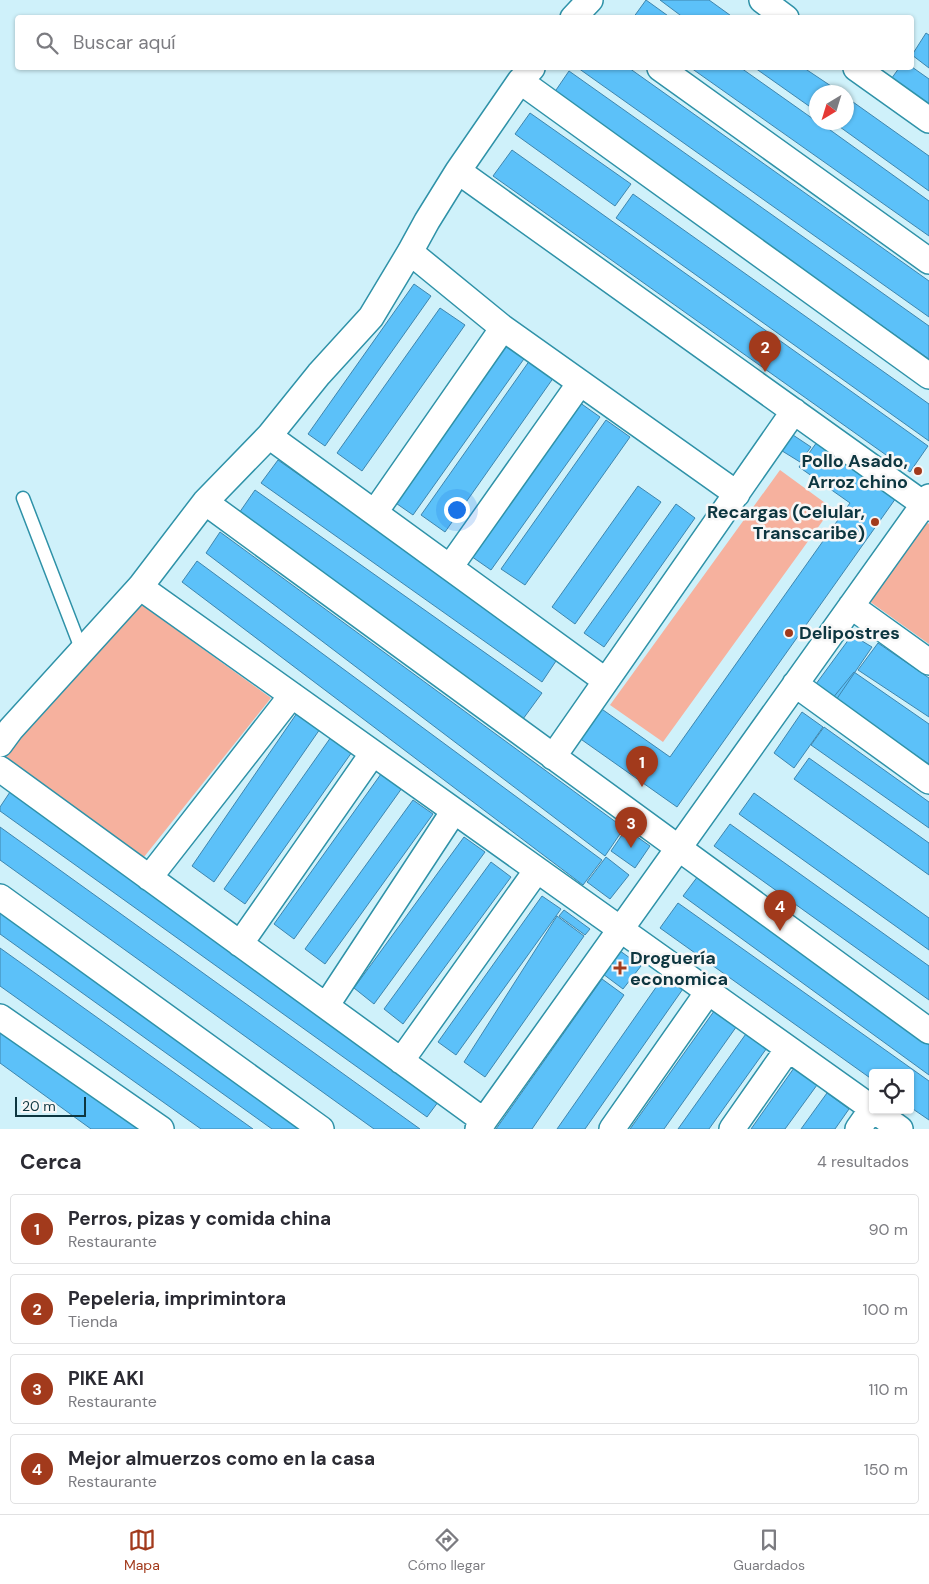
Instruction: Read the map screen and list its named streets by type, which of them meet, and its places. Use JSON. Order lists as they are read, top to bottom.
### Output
{
  "places": {
    "other": ["Pollo Asado, Arroz chino", "Recargas (Celular, Transcaribe)", "Delipostres"],
    "health": ["Droguería economica"]
  },
  "scale_bar": "20 m",
  "north": "bottom left",
  "page": {
    "search": "Buscar aquí",
    "pins": [
      "2",
      "1",
      "3",
      "4"
    ],
    "scale": "20 m",
    "heading": ["Cerca", "4 resultados"],
    "list": [
      {
        "mark": "1",
        "name": "Perros, pizas y comida china",
        "note": "Restaurante",
        "value": "90 m"
      },
      {
        "mark": "2",
        "name": "Pepeleria, imprimintora",
        "note": "Tienda",
        "value": "100 m"
      },
      {
        "mark": "3",
        "name": "PIKE AKI",
        "note": "Restaurante",
        "value": "110 m"
      },
      {
        "mark": "4",
        "name": "Mejor almuerzos como en la casa",
        "note": "Restaurante",
        "value": "150 m"
      }
    ],
    "nav": ["Mapa", "Cómo llegar", "Guardados"]
  }
}
